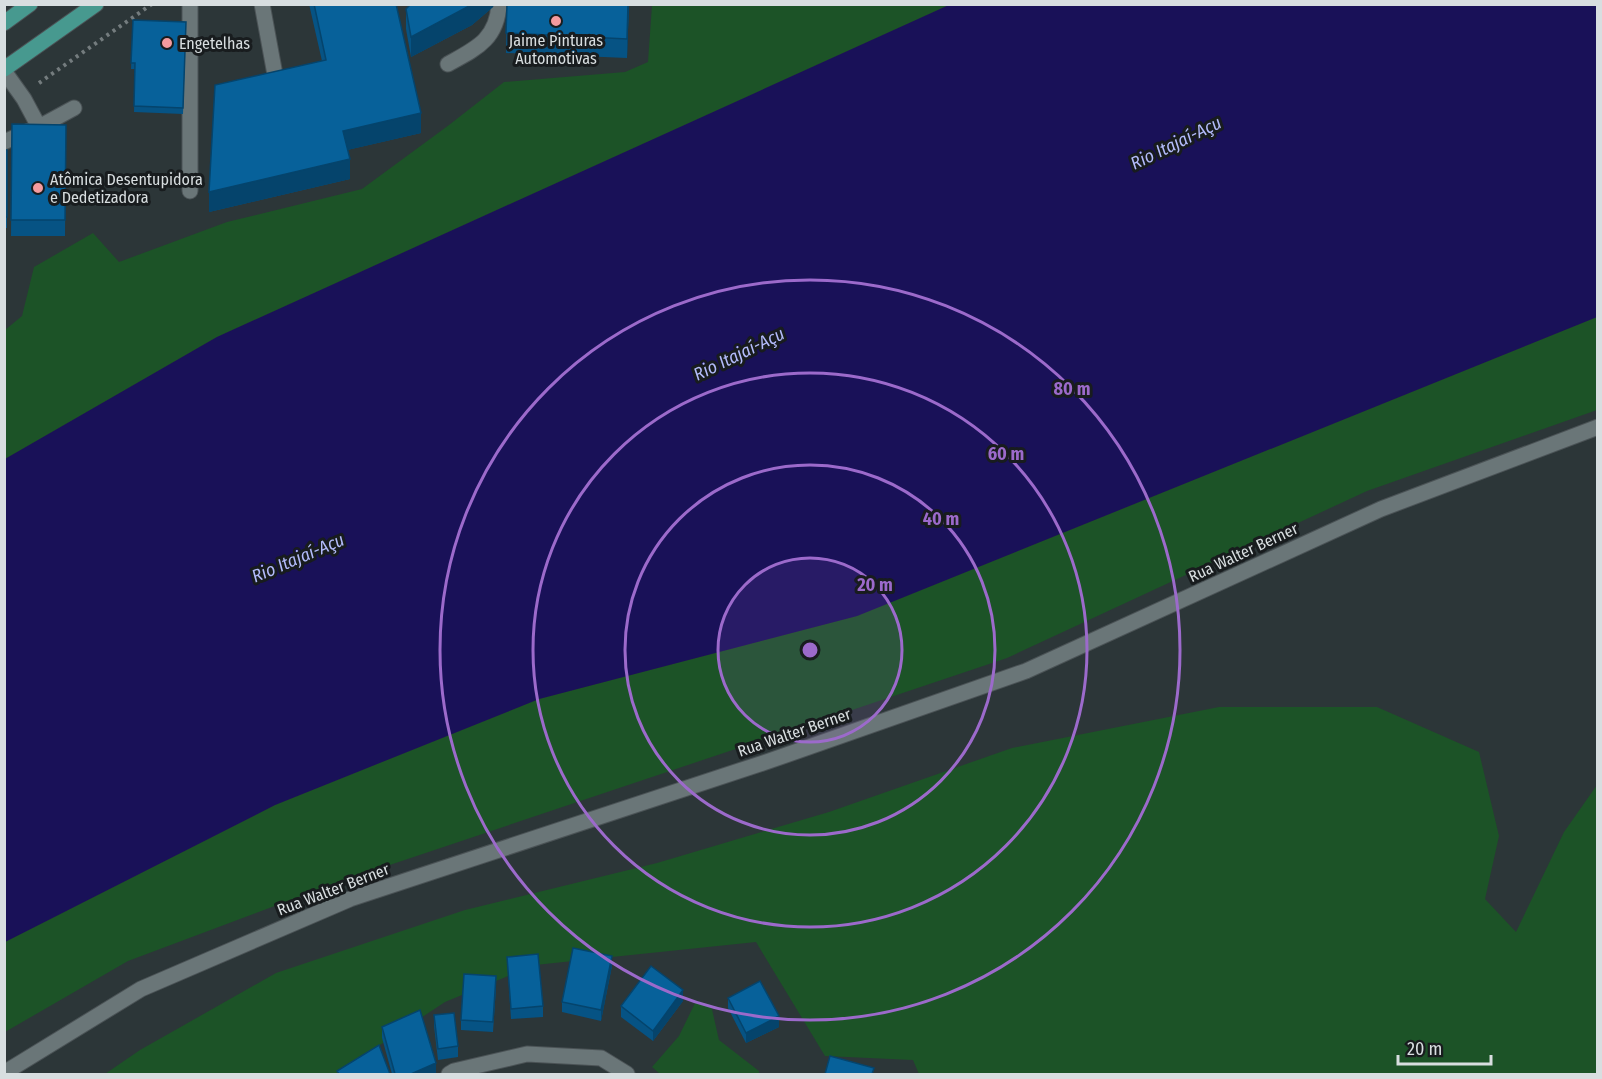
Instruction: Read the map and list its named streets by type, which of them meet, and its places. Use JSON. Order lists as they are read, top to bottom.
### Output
{
  "streets": {
    "street": ["Rua Walter Berner"]
  },
  "water": ["Rio Itajaí-Açu"],
  "places": ["Jaime Pinturas Automotivas", "Engetelhas", "Atômica Desentupidora e Dedetizadora"],
  "scale_bar": "20 m",
  "rings": [
    "80 m",
    "60 m",
    "40 m",
    "20 m"
  ]
}
